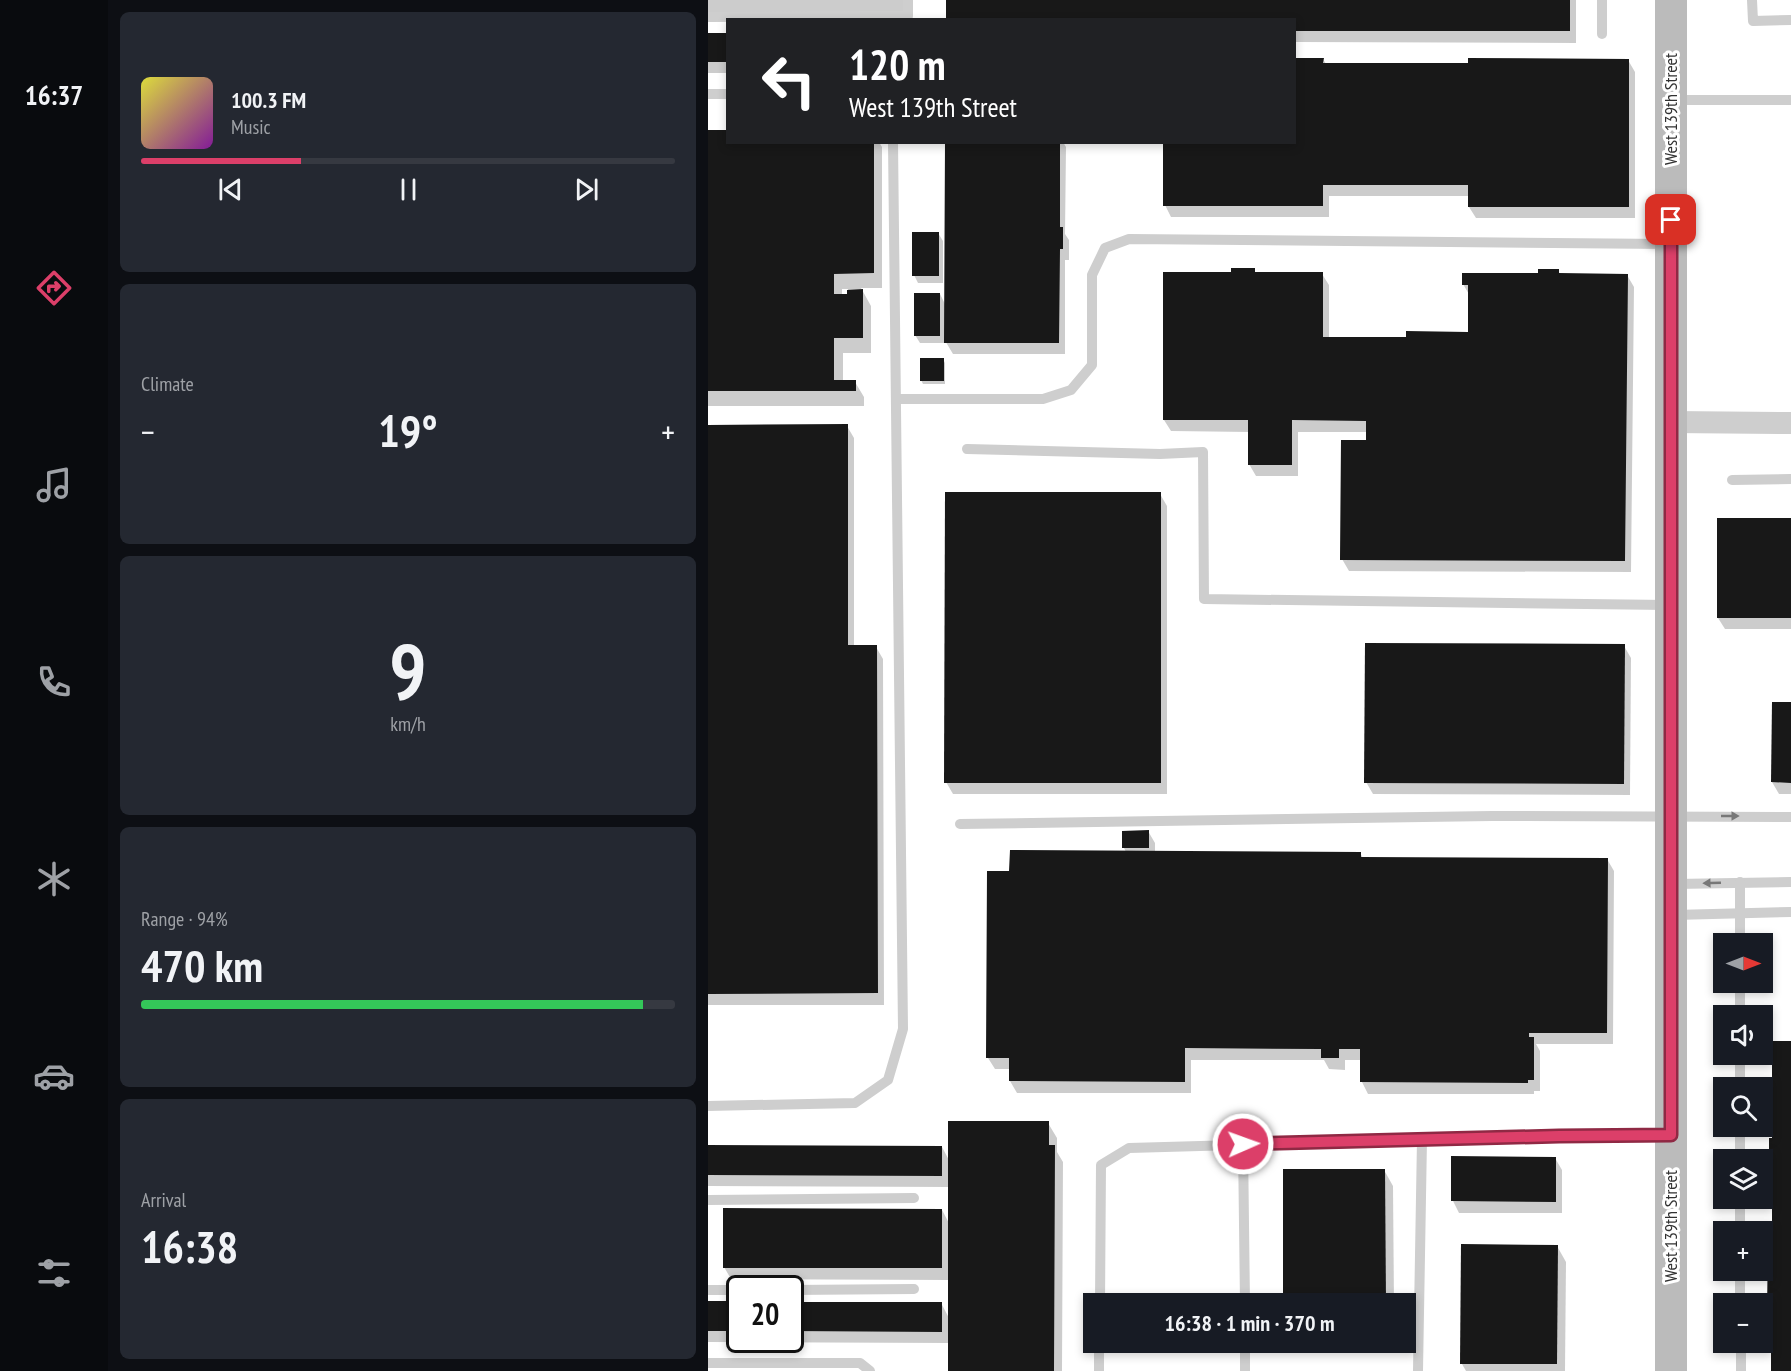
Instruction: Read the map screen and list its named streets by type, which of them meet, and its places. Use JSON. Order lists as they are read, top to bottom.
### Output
{
  "streets": {
    "street": ["West 139th Street"]
  },
  "north": "right",
  "page": {
    "tabs": "16:37",
    "turn": ["120 m", "West 139th Street"],
    "song": ["100.3 FM", "Music"],
    "tile": [
      "Climate",
      ["9", "km/h"],
      ["Range · 94%", "470 km"],
      ["Arrival", "16:38"]
    ],
    "heat": ["−", "19°", "+"],
    "map_buttons": ["+", "−"],
    "limit": "20",
    "trip": "16:38 · 1 min · 370 m"
  }
}
